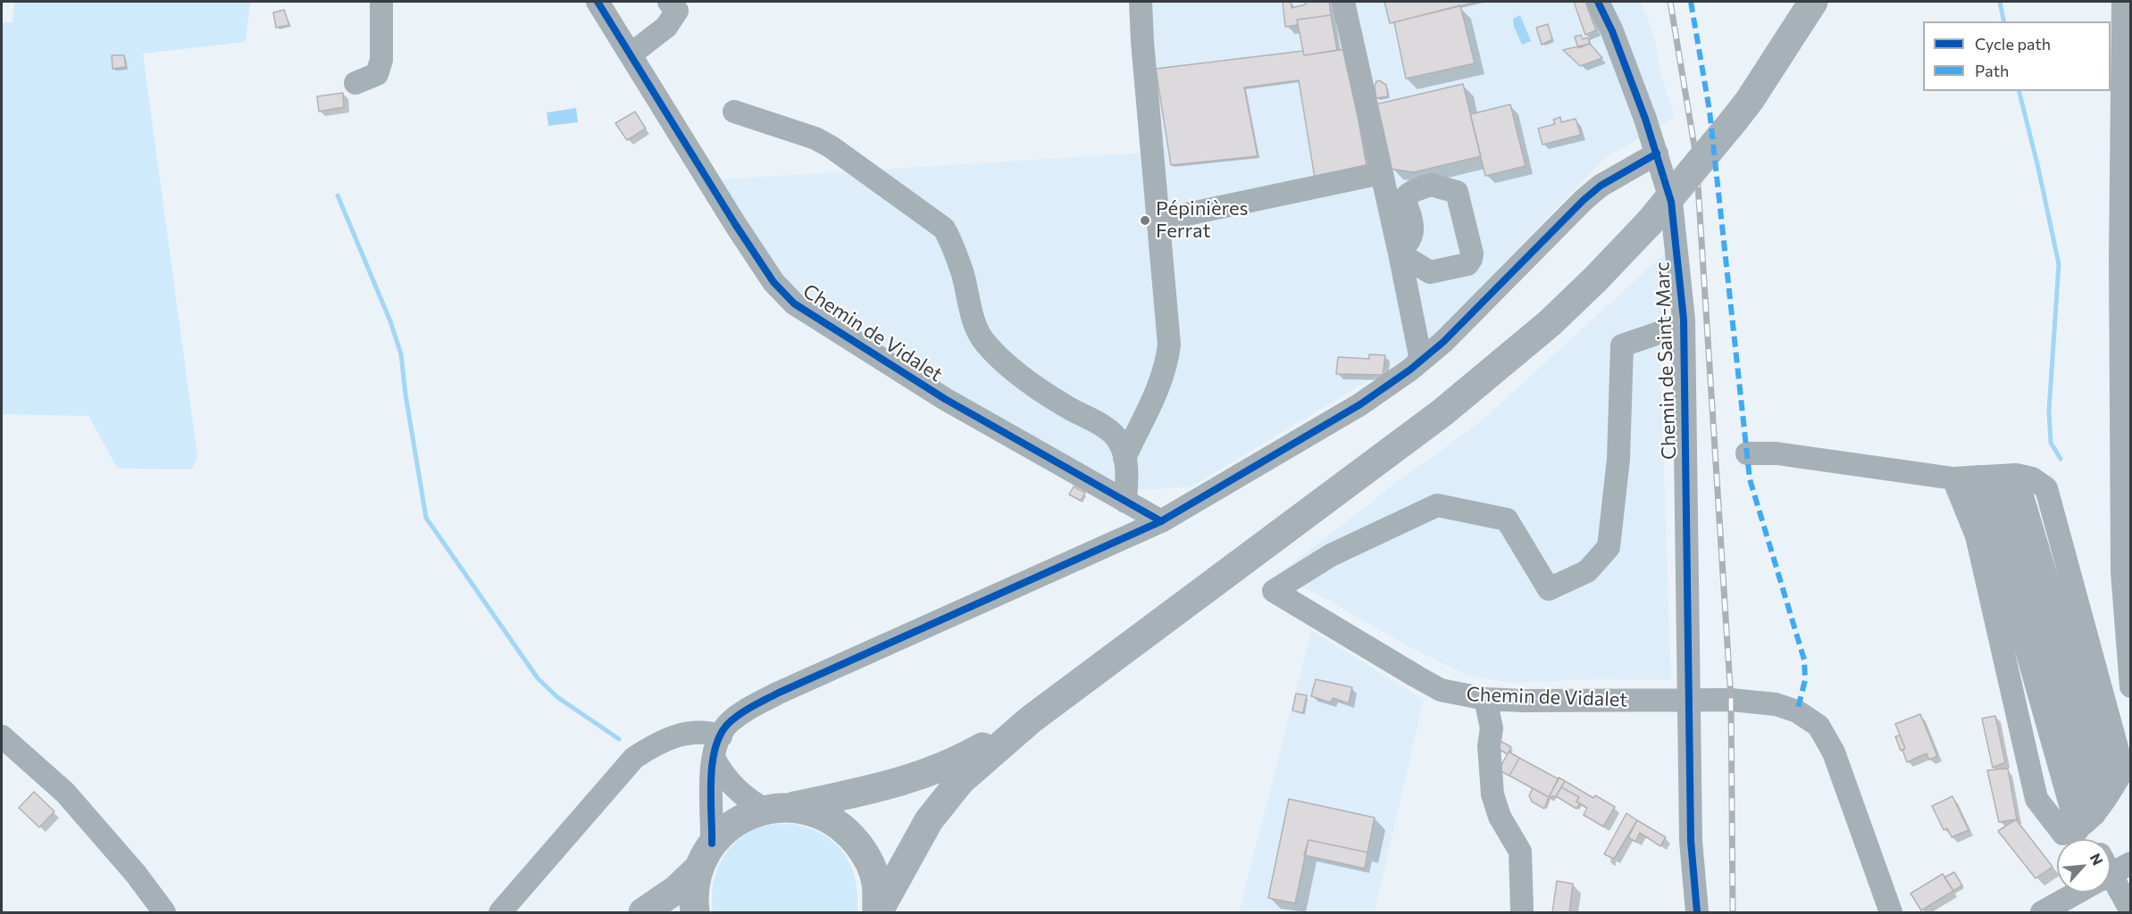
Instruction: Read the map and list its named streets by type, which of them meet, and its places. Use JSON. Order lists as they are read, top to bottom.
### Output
{
  "streets": {
    "street": ["Chemin de Vidalet", "Chemin de Saint-Marc"]
  },
  "crossings": [
    ["Chemin de Vidalet", "Chemin de Saint-Marc"]
  ],
  "places": ["Pépinières Ferrat"],
  "legend": ["Cycle path", "Path"],
  "north": "top right"
}
